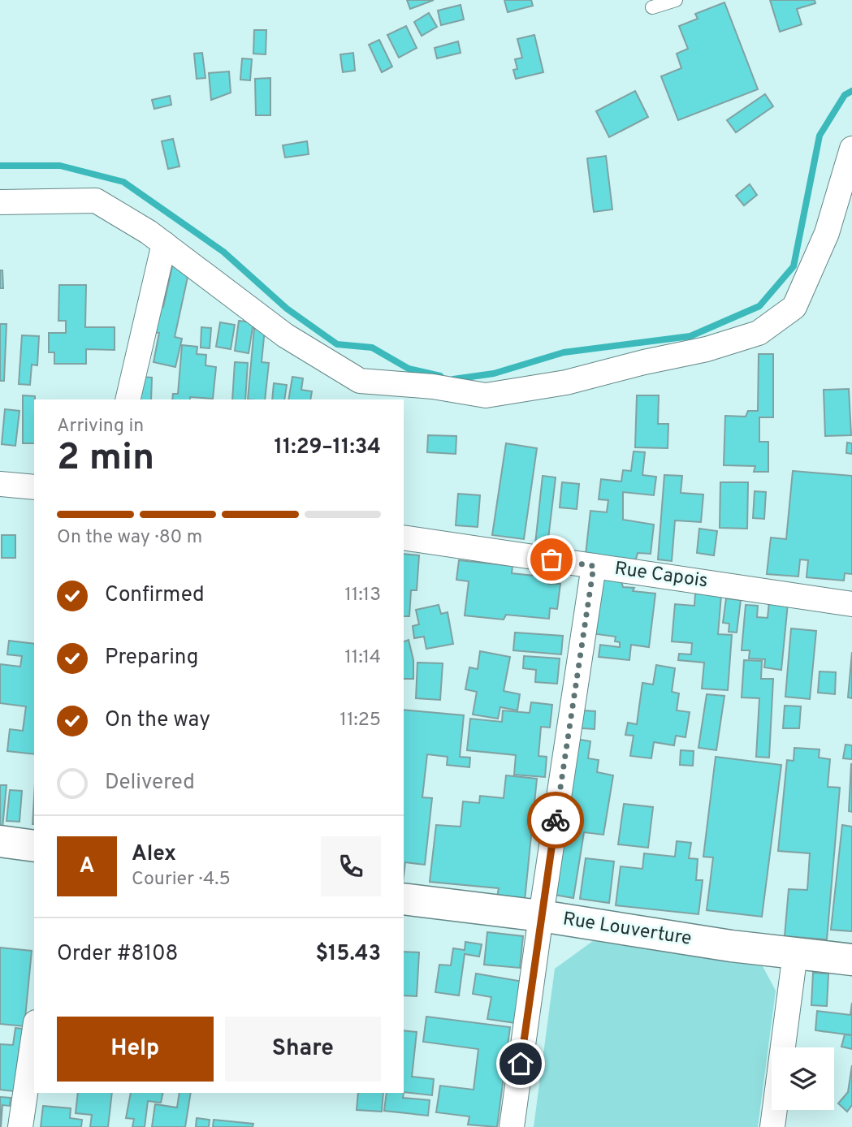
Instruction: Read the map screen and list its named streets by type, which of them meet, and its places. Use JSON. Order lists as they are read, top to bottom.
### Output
{
  "streets": {
    "main road": ["Rue Louverture"],
    "street": ["Rue Capois"]
  },
  "page": {
    "heading": ["2 min", "Arriving in", "11:29–11:34"],
    "panel": [
      "Alex",
      "Courier · 4.5",
      "Order #8108",
      "$15.43"
    ],
    "bar": "On the way · 80 m",
    "list": [
      ["Confirmed", "11:13"],
      ["Preparing", "11:14"],
      ["On the way", "11:25"],
      "Delivered"
    ],
    "round": "A",
    "buttons": ["Help", "Share"]
  }
}
